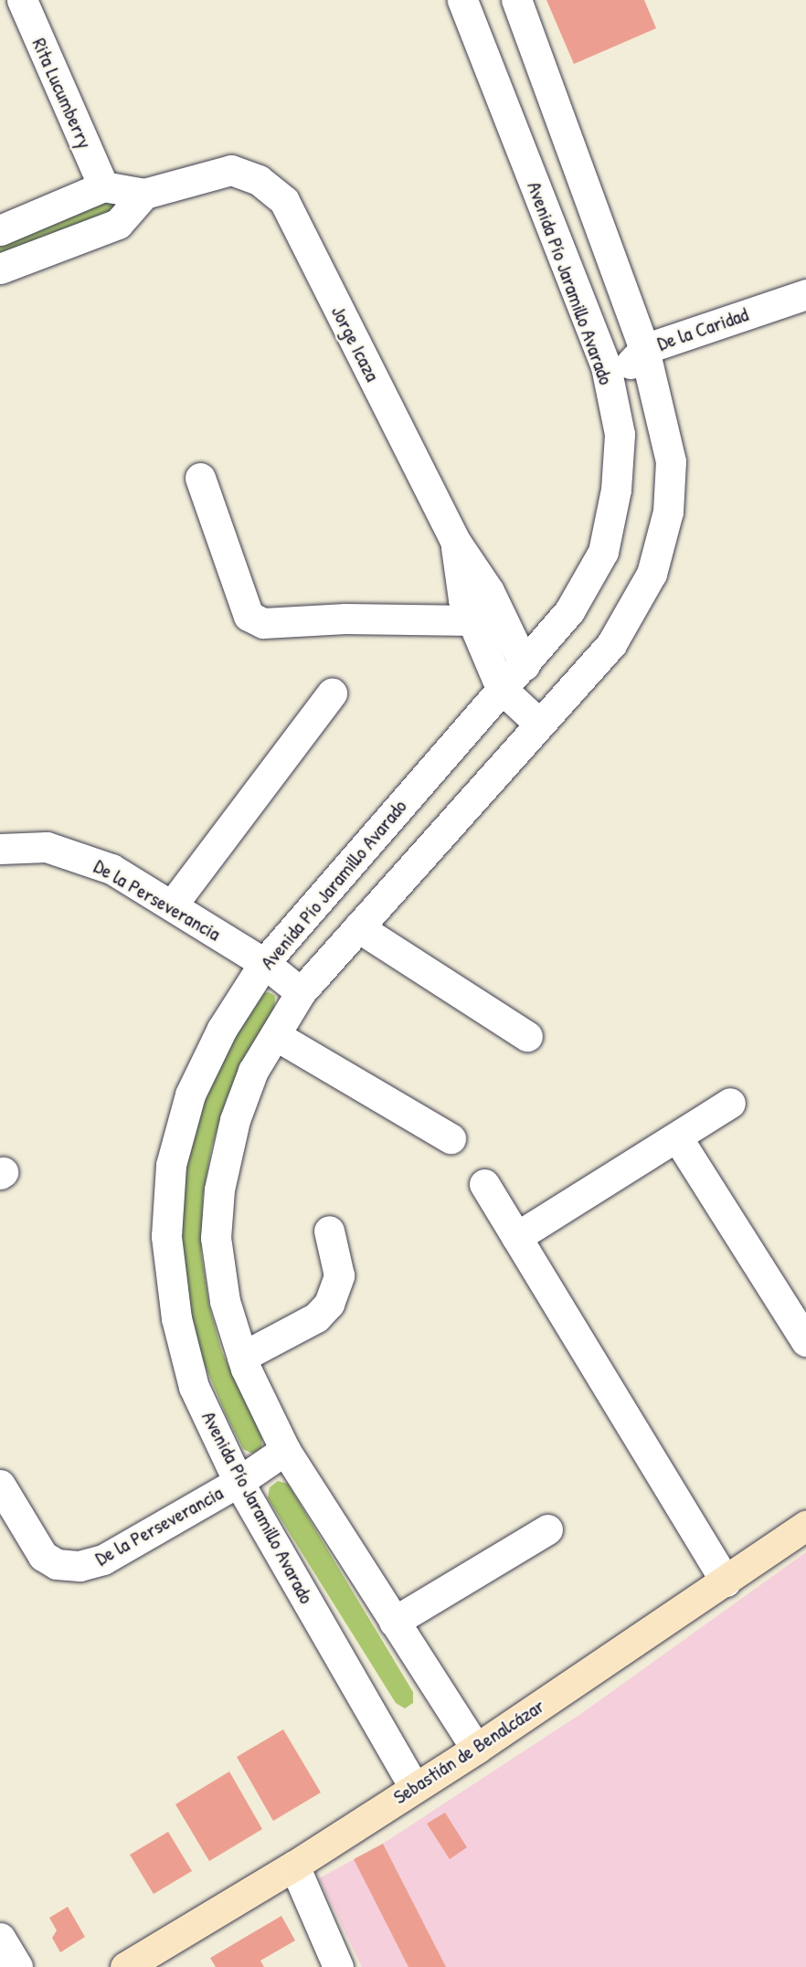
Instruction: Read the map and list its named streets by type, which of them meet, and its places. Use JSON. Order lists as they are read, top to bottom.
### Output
{
  "streets": {
    "main road": ["Sebastián de Benalcázar"],
    "street": [
      "Rita Lucumberry",
      "Avenida Pío Jaramillo Avarado",
      "De la Caridad",
      "Jorge Icaza",
      "De la Perseverancia"
    ]
  },
  "crossings": [
    ["Avenida Pío Jaramillo Avarado", "De la Caridad"],
    ["Avenida Pío Jaramillo Avarado", "Jorge Icaza"],
    ["Avenida Pío Jaramillo Avarado", "De la Perseverancia"],
    ["Avenida Pío Jaramillo Avarado", "Sebastián de Benalcázar"]
  ]
}
